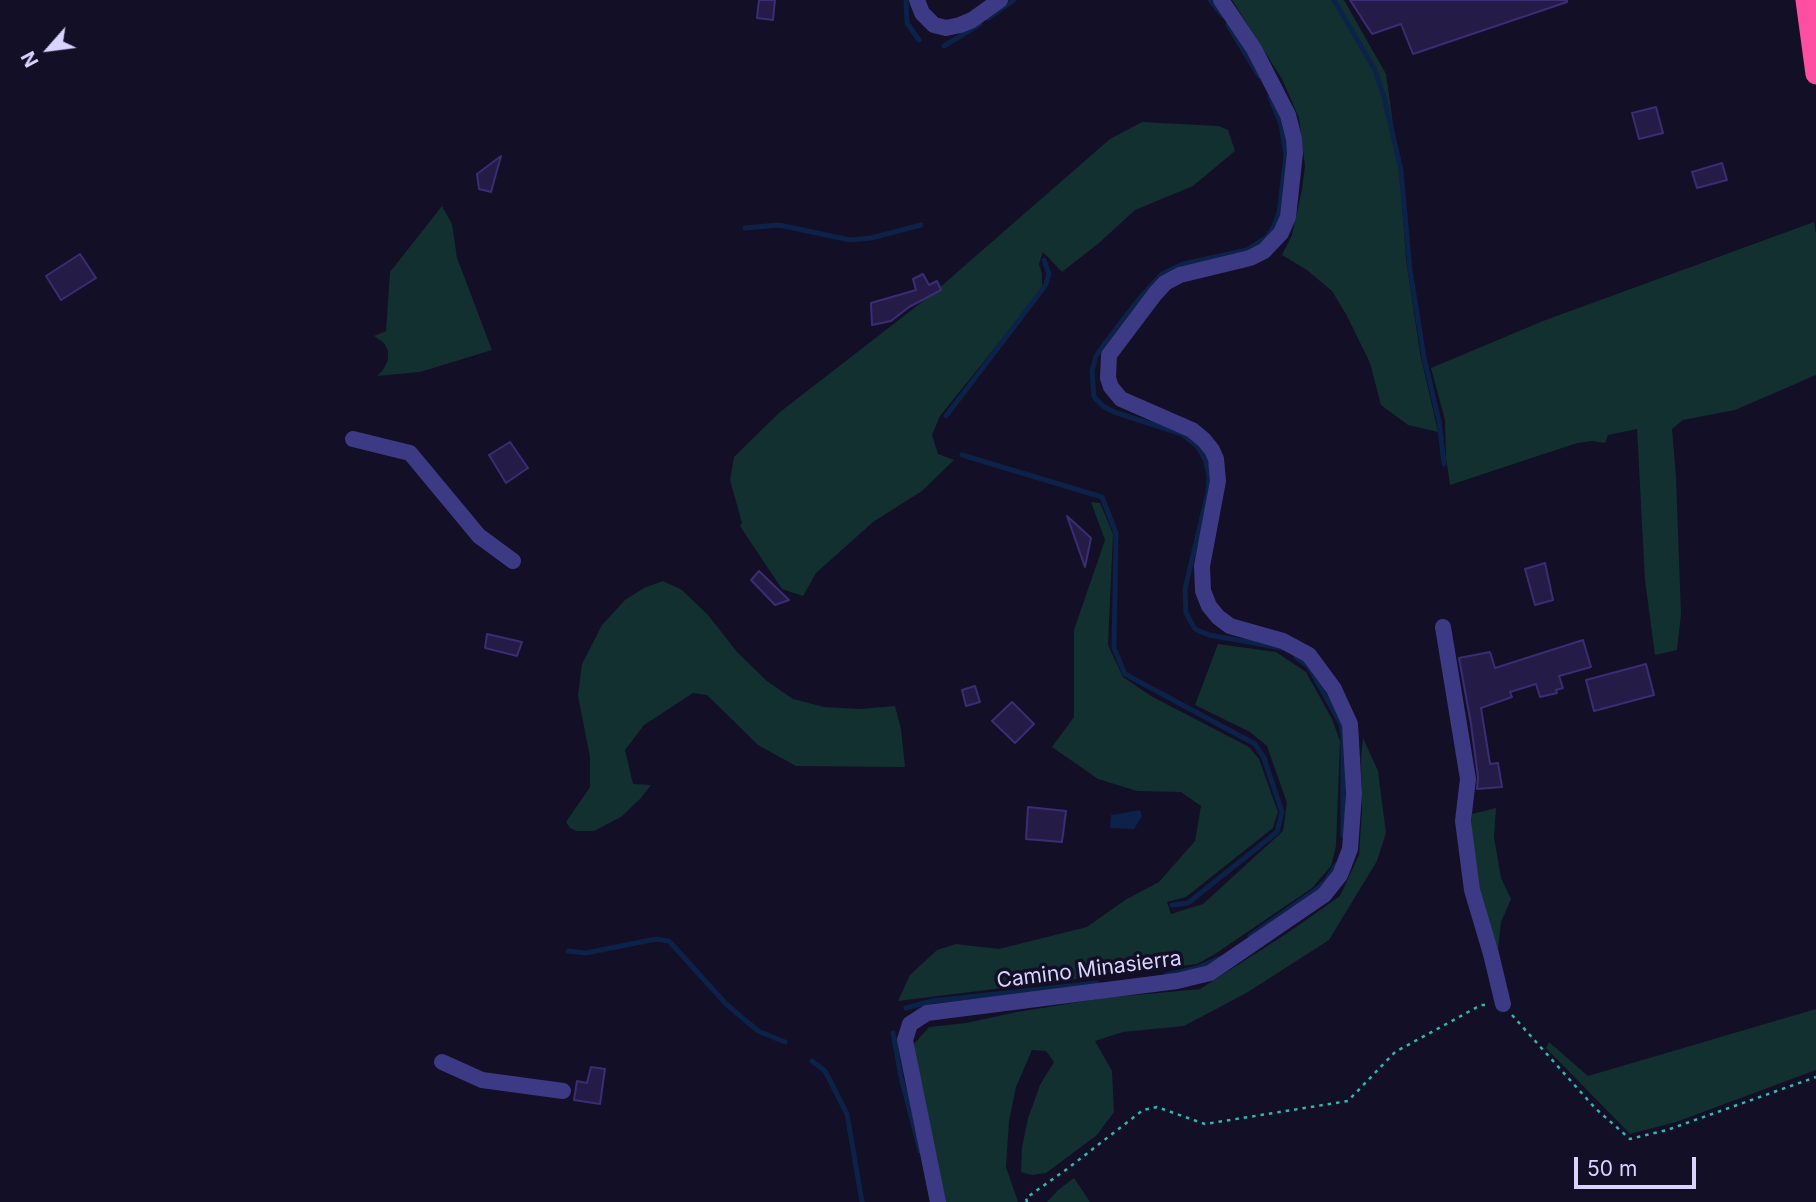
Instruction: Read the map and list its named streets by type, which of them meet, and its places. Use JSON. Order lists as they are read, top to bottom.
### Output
{
  "streets": {
    "street": ["Camino Minasierra"]
  },
  "scale_bar": "50 m",
  "north": "bottom left"
}
